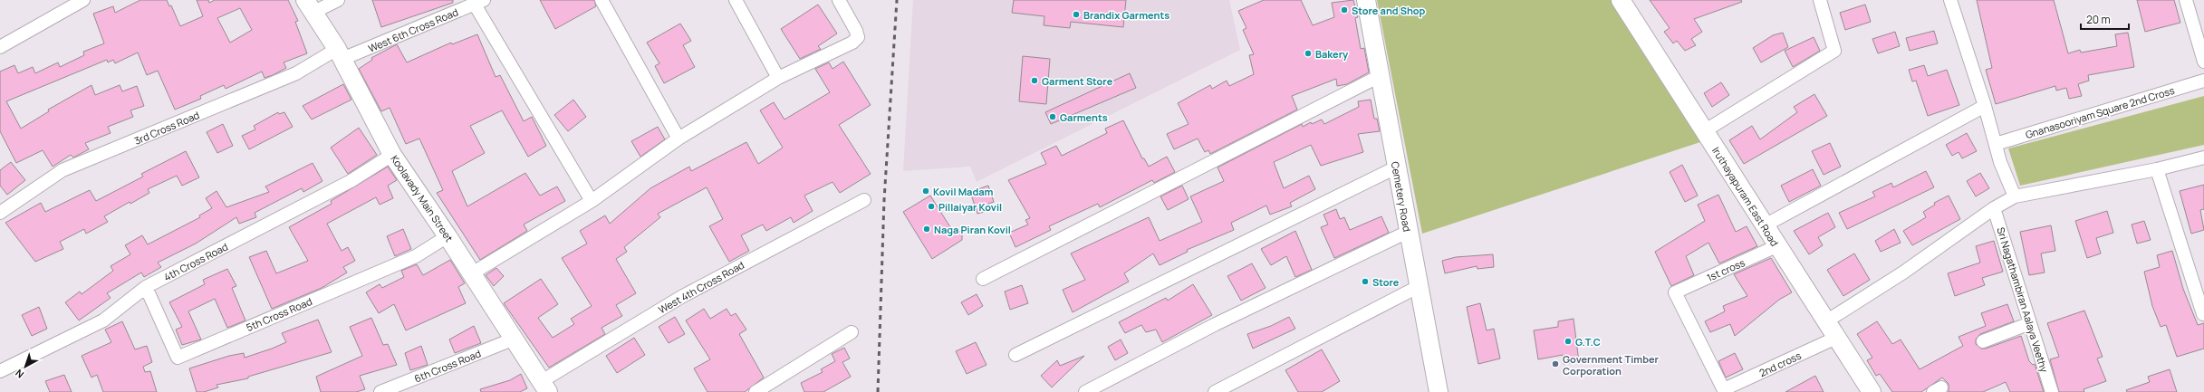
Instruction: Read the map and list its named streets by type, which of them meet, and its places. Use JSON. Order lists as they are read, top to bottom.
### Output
{
  "streets": {
    "main road": ["Cemetery Road", "Iruthayapuram East Road", "Koolavady Main Street"],
    "street": [
      "West 6th Cross Road",
      "Gnanasooriyam Square 2nd Cross",
      "3rd Cross Road",
      "4th Cross Road",
      "1st cross",
      "West 4th Cross Road",
      "Sri Nagathambiran Aalaya Veethy",
      "5th Cross Road",
      "2nd cross",
      "6th Cross Road"
    ]
  },
  "crossings": [
    ["West 6th Cross Road", "3rd Cross Road"],
    ["West 6th Cross Road", "Koolavady Main Street"],
    ["3rd Cross Road", "Koolavady Main Street"],
    ["Iruthayapuram East Road", "1st cross"],
    ["Iruthayapuram East Road", "2nd cross"],
    ["Koolavady Main Street", "4th Cross Road"],
    ["Koolavady Main Street", "West 4th Cross Road"],
    ["Koolavady Main Street", "5th Cross Road"],
    ["Koolavady Main Street", "6th Cross Road"],
    ["4th Cross Road", "5th Cross Road"],
    ["1st cross", "2nd cross"]
  ],
  "places": [
    "Store and Shop",
    "Brandix Garments",
    "Bakery",
    "Garment Store",
    "Garments",
    "Kovil Madam",
    "Pillaiyar Kovil",
    "Naga Piran Kovil",
    "Store",
    "G.T.C",
    "Government Timber Corporation"
  ],
  "scale_bar": "20 m",
  "north": "bottom left"
}
